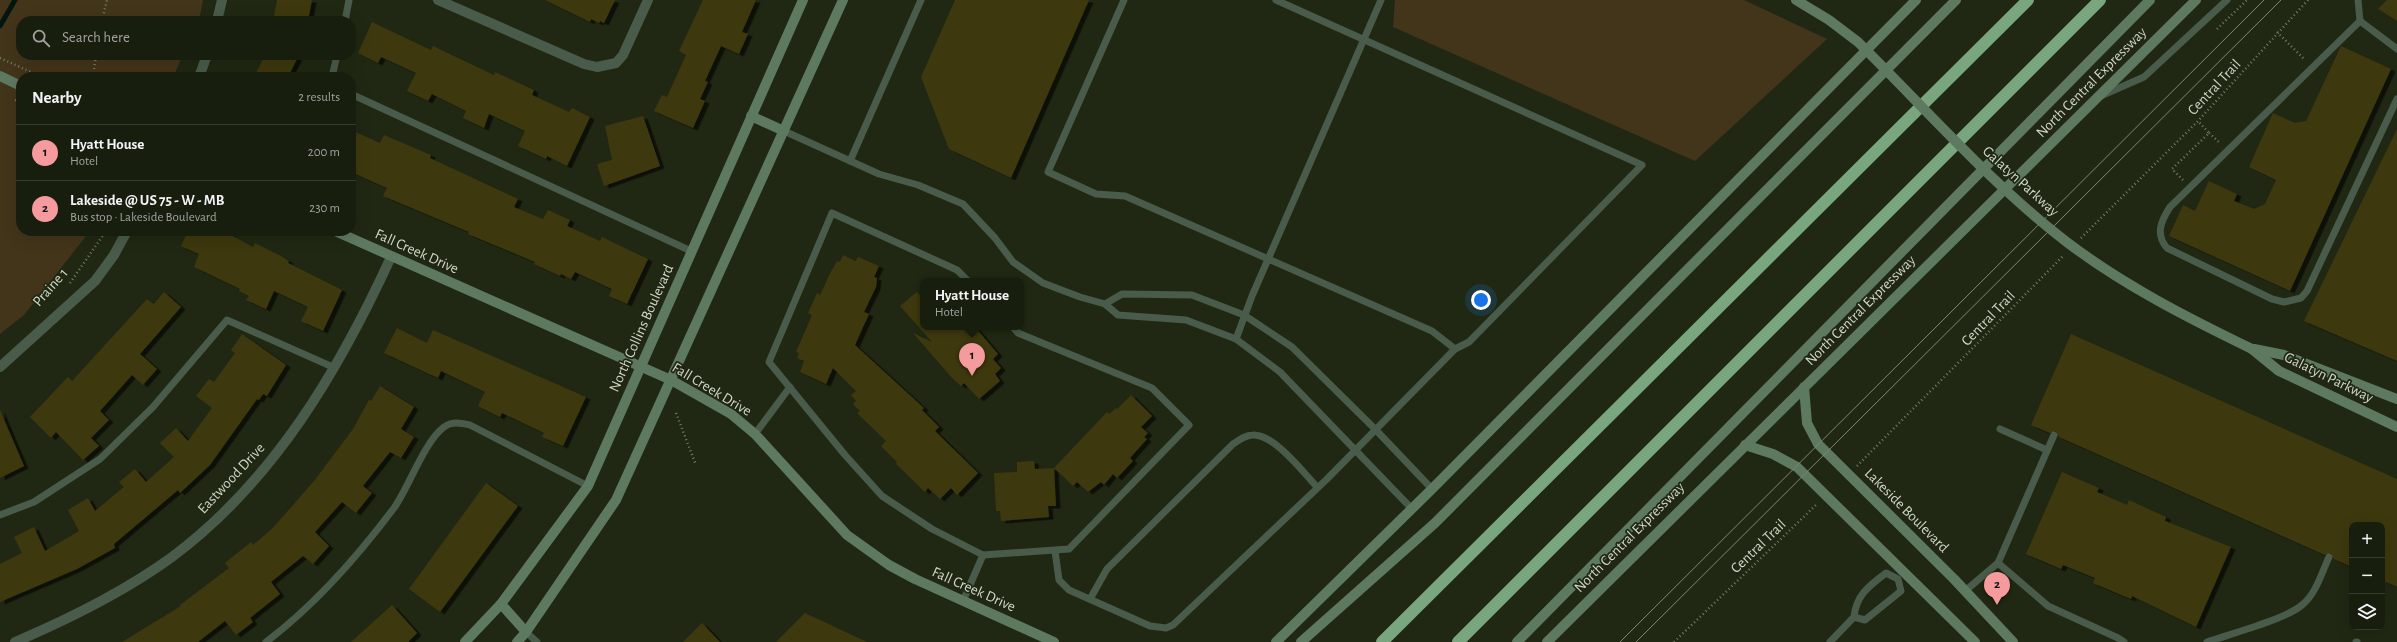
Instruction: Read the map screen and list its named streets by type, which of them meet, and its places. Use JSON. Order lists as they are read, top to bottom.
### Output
{
  "streets": {
    "main road": [
      "North Central Expressway",
      "Galatyn Parkway",
      "Fall Creek Drive",
      "North Collins Boulevard",
      "Lakeside Boulevard"
    ],
    "street": ["Eastwood Drive"],
    "path": ["Central Trail", "Praine 1"]
  },
  "crossings": [
    ["North Central Expressway", "Lakeside Boulevard"],
    ["Central Trail", "Lakeside Boulevard"],
    ["Fall Creek Drive", "North Collins Boulevard"],
    ["Fall Creek Drive", "Eastwood Drive"]
  ],
  "page": {
    "search": "Search here",
    "heading": ["Nearby", "2 results"],
    "list": [
      {
        "mark": "1",
        "name": "Hyatt House",
        "note": "Hotel",
        "value": "200 m"
      },
      {
        "mark": "2",
        "name": "Lakeside @ US 75 - W - MB",
        "note": "Bus stop · Lakeside Boulevard",
        "value": "230 m"
      }
    ],
    "popup": ["Hyatt House", "Hotel"],
    "pins": ["1", "2"],
    "map_buttons": ["+", "−"]
  }
}
